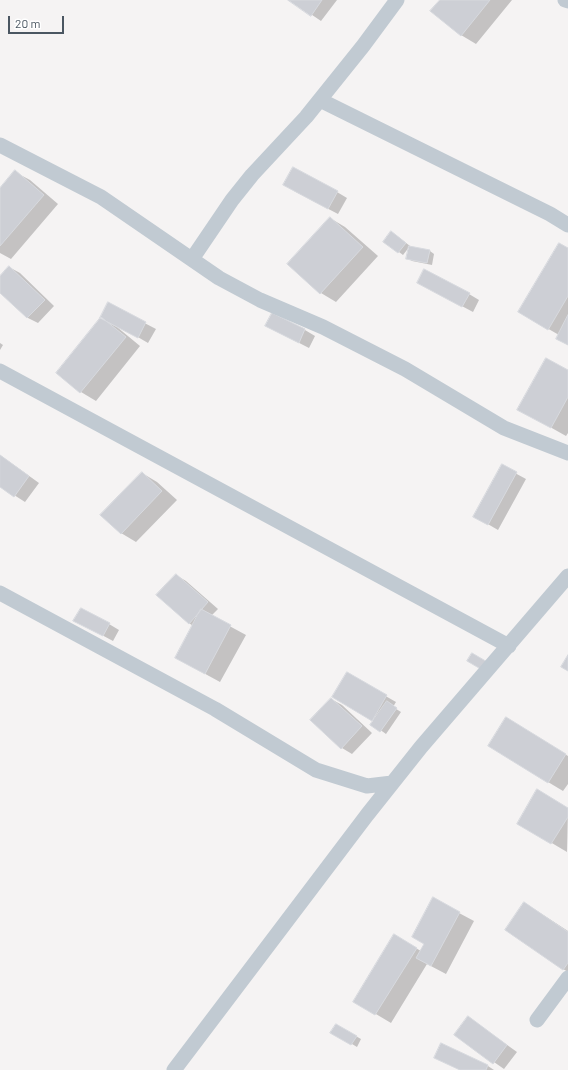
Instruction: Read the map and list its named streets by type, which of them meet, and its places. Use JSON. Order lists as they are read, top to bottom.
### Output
{
  "scale_bar": "20 m"
}
